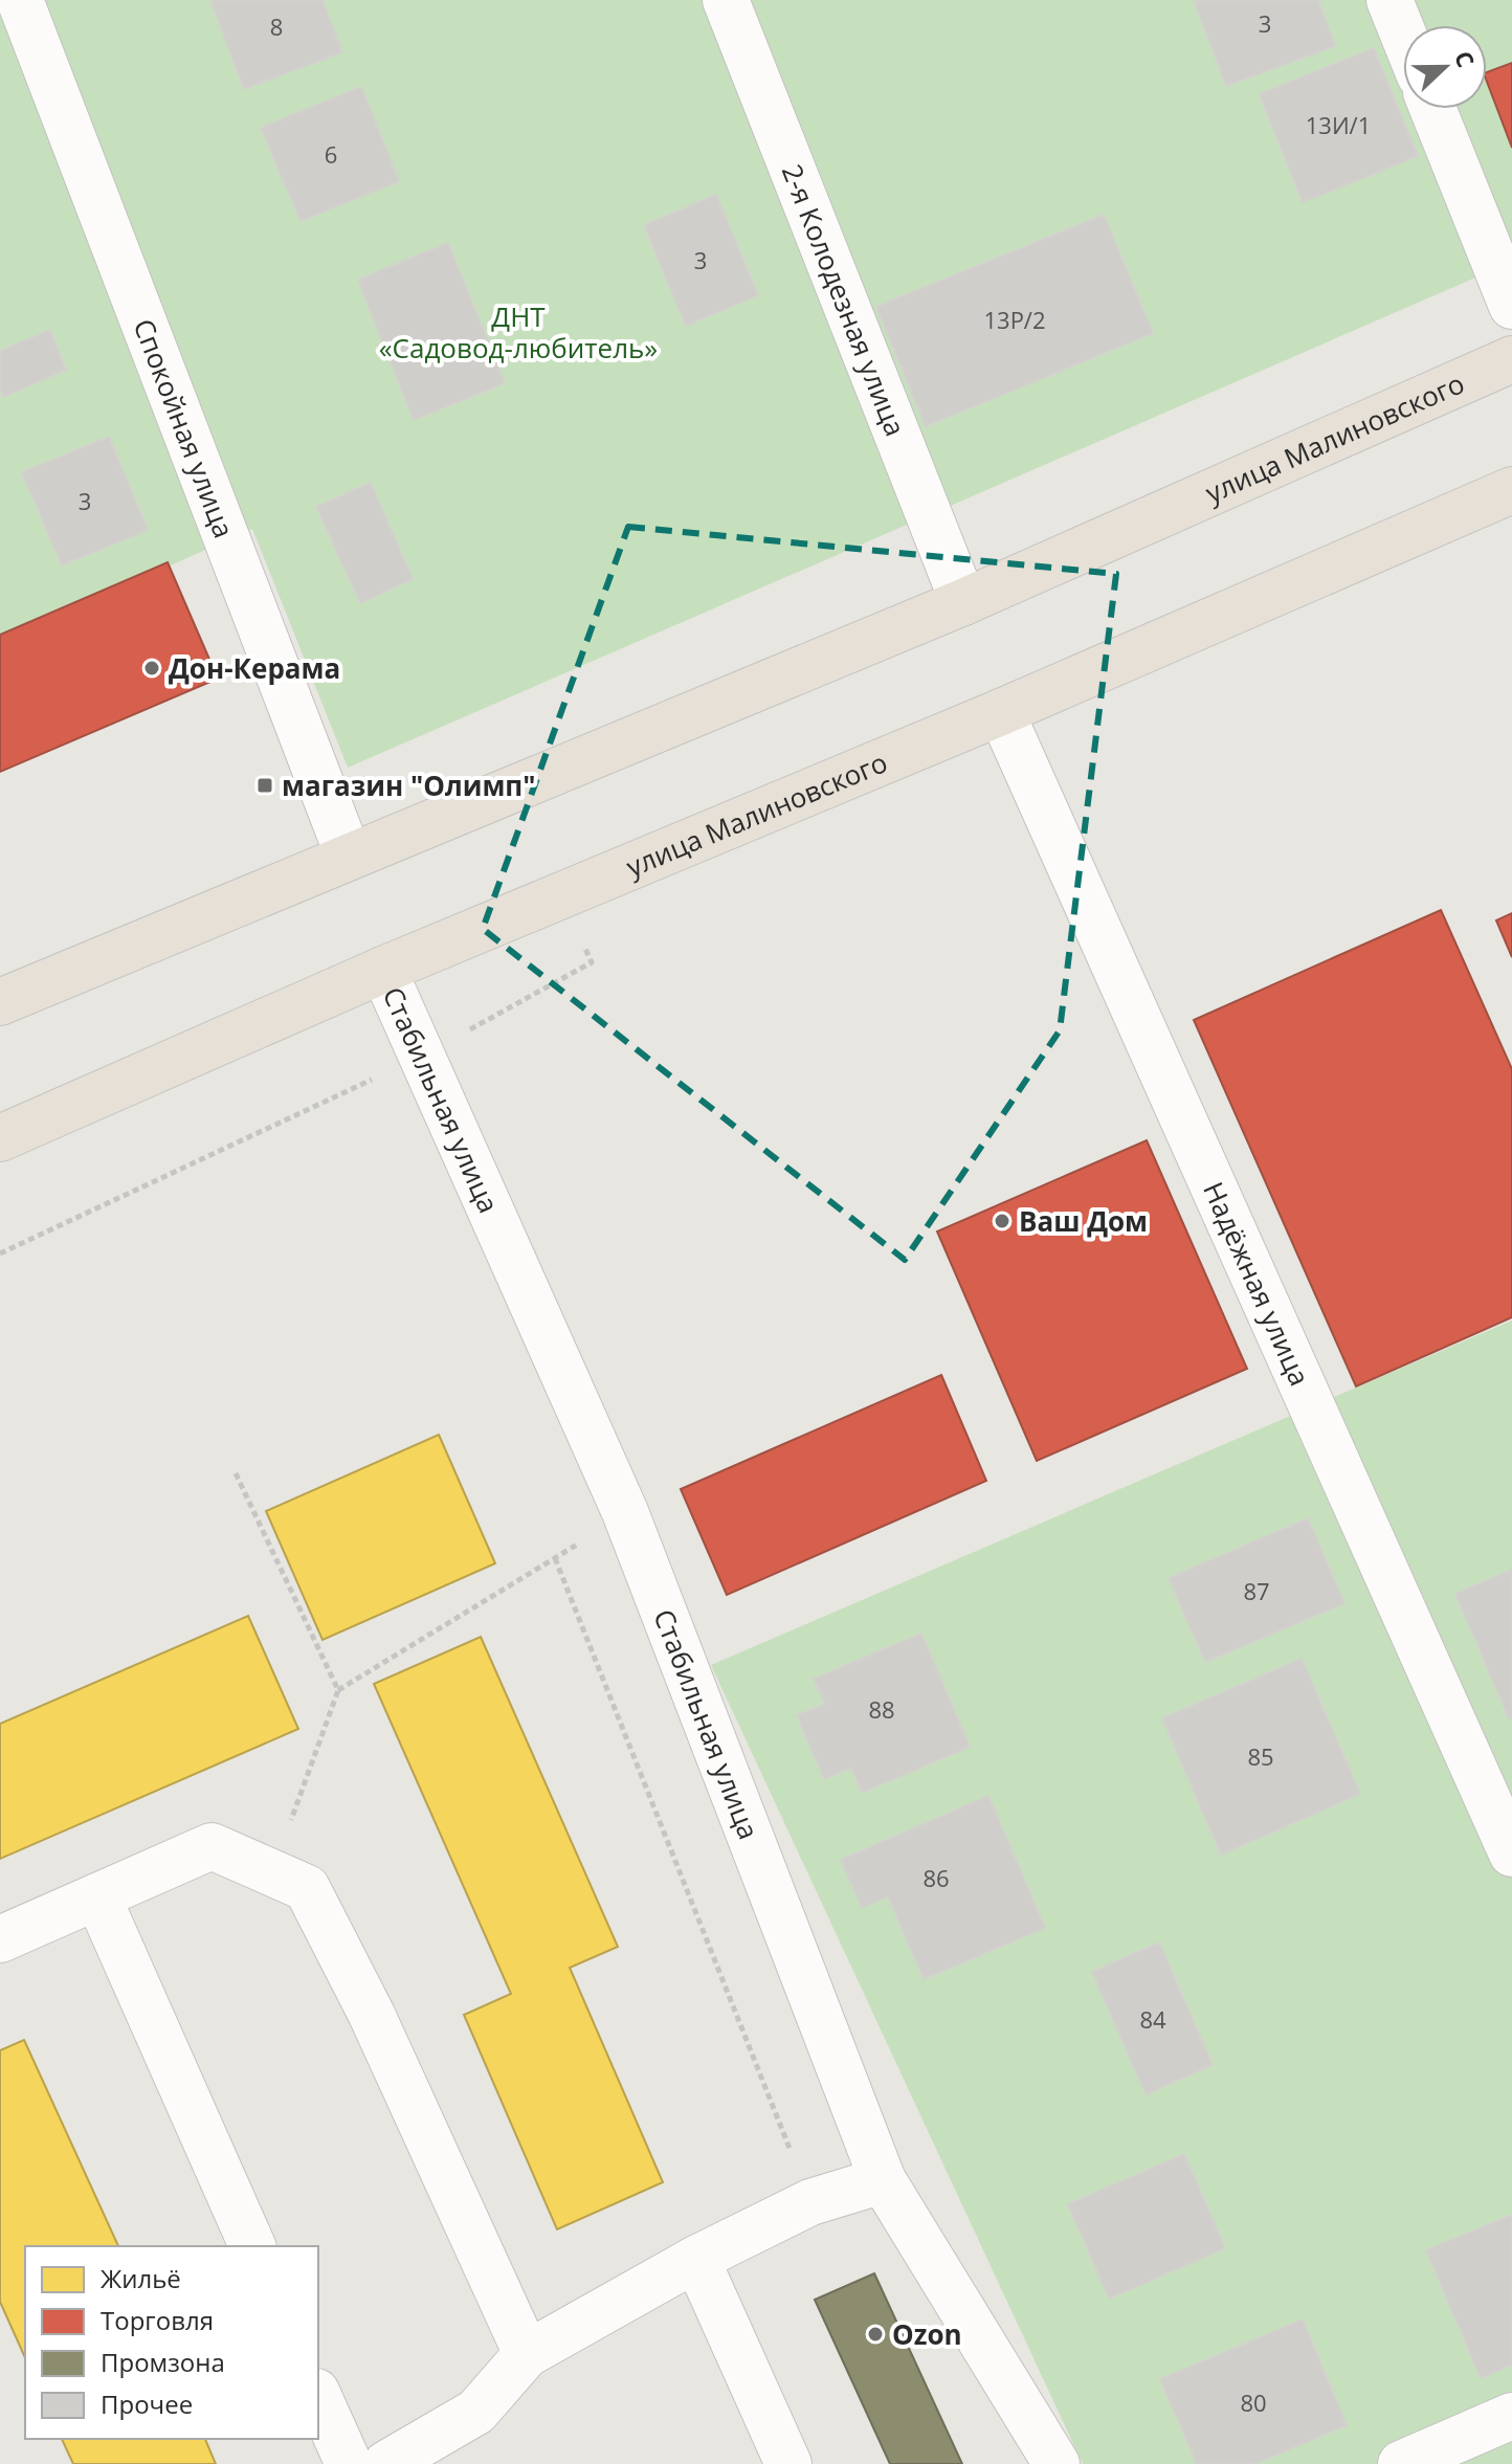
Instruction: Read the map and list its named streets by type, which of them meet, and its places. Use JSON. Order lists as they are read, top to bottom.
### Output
{
  "streets": {
    "highway": ["улица Малиновского"],
    "street": [
      "2-я Колодезная улица",
      "Спокойная улица",
      "Стабильная улица",
      "Надёжная улица"
    ]
  },
  "crossings": [
    ["2-я Колодезная улица", "улица Малиновского"],
    ["Спокойная улица", "улица Малиновского"],
    ["улица Малиновского", "Стабильная улица"],
    ["улица Малиновского", "Надёжная улица"]
  ],
  "parks": ["ДНТ «Садовод-любитель»"],
  "places": {
    "other": ["Дон-Керама", "Ваш Дом", "Ozon"],
    "transit": ["магазин \"Олимп\""]
  },
  "house_numbers": [
    "3",
    "8",
    "13И/1",
    "6",
    "3",
    "13Р/2",
    "3",
    "87",
    "88",
    "85",
    "86",
    "84",
    "80"
  ],
  "legend": [
    "Жильё",
    "Торговля",
    "Промзона",
    "Прочее"
  ],
  "north": "right"
}
